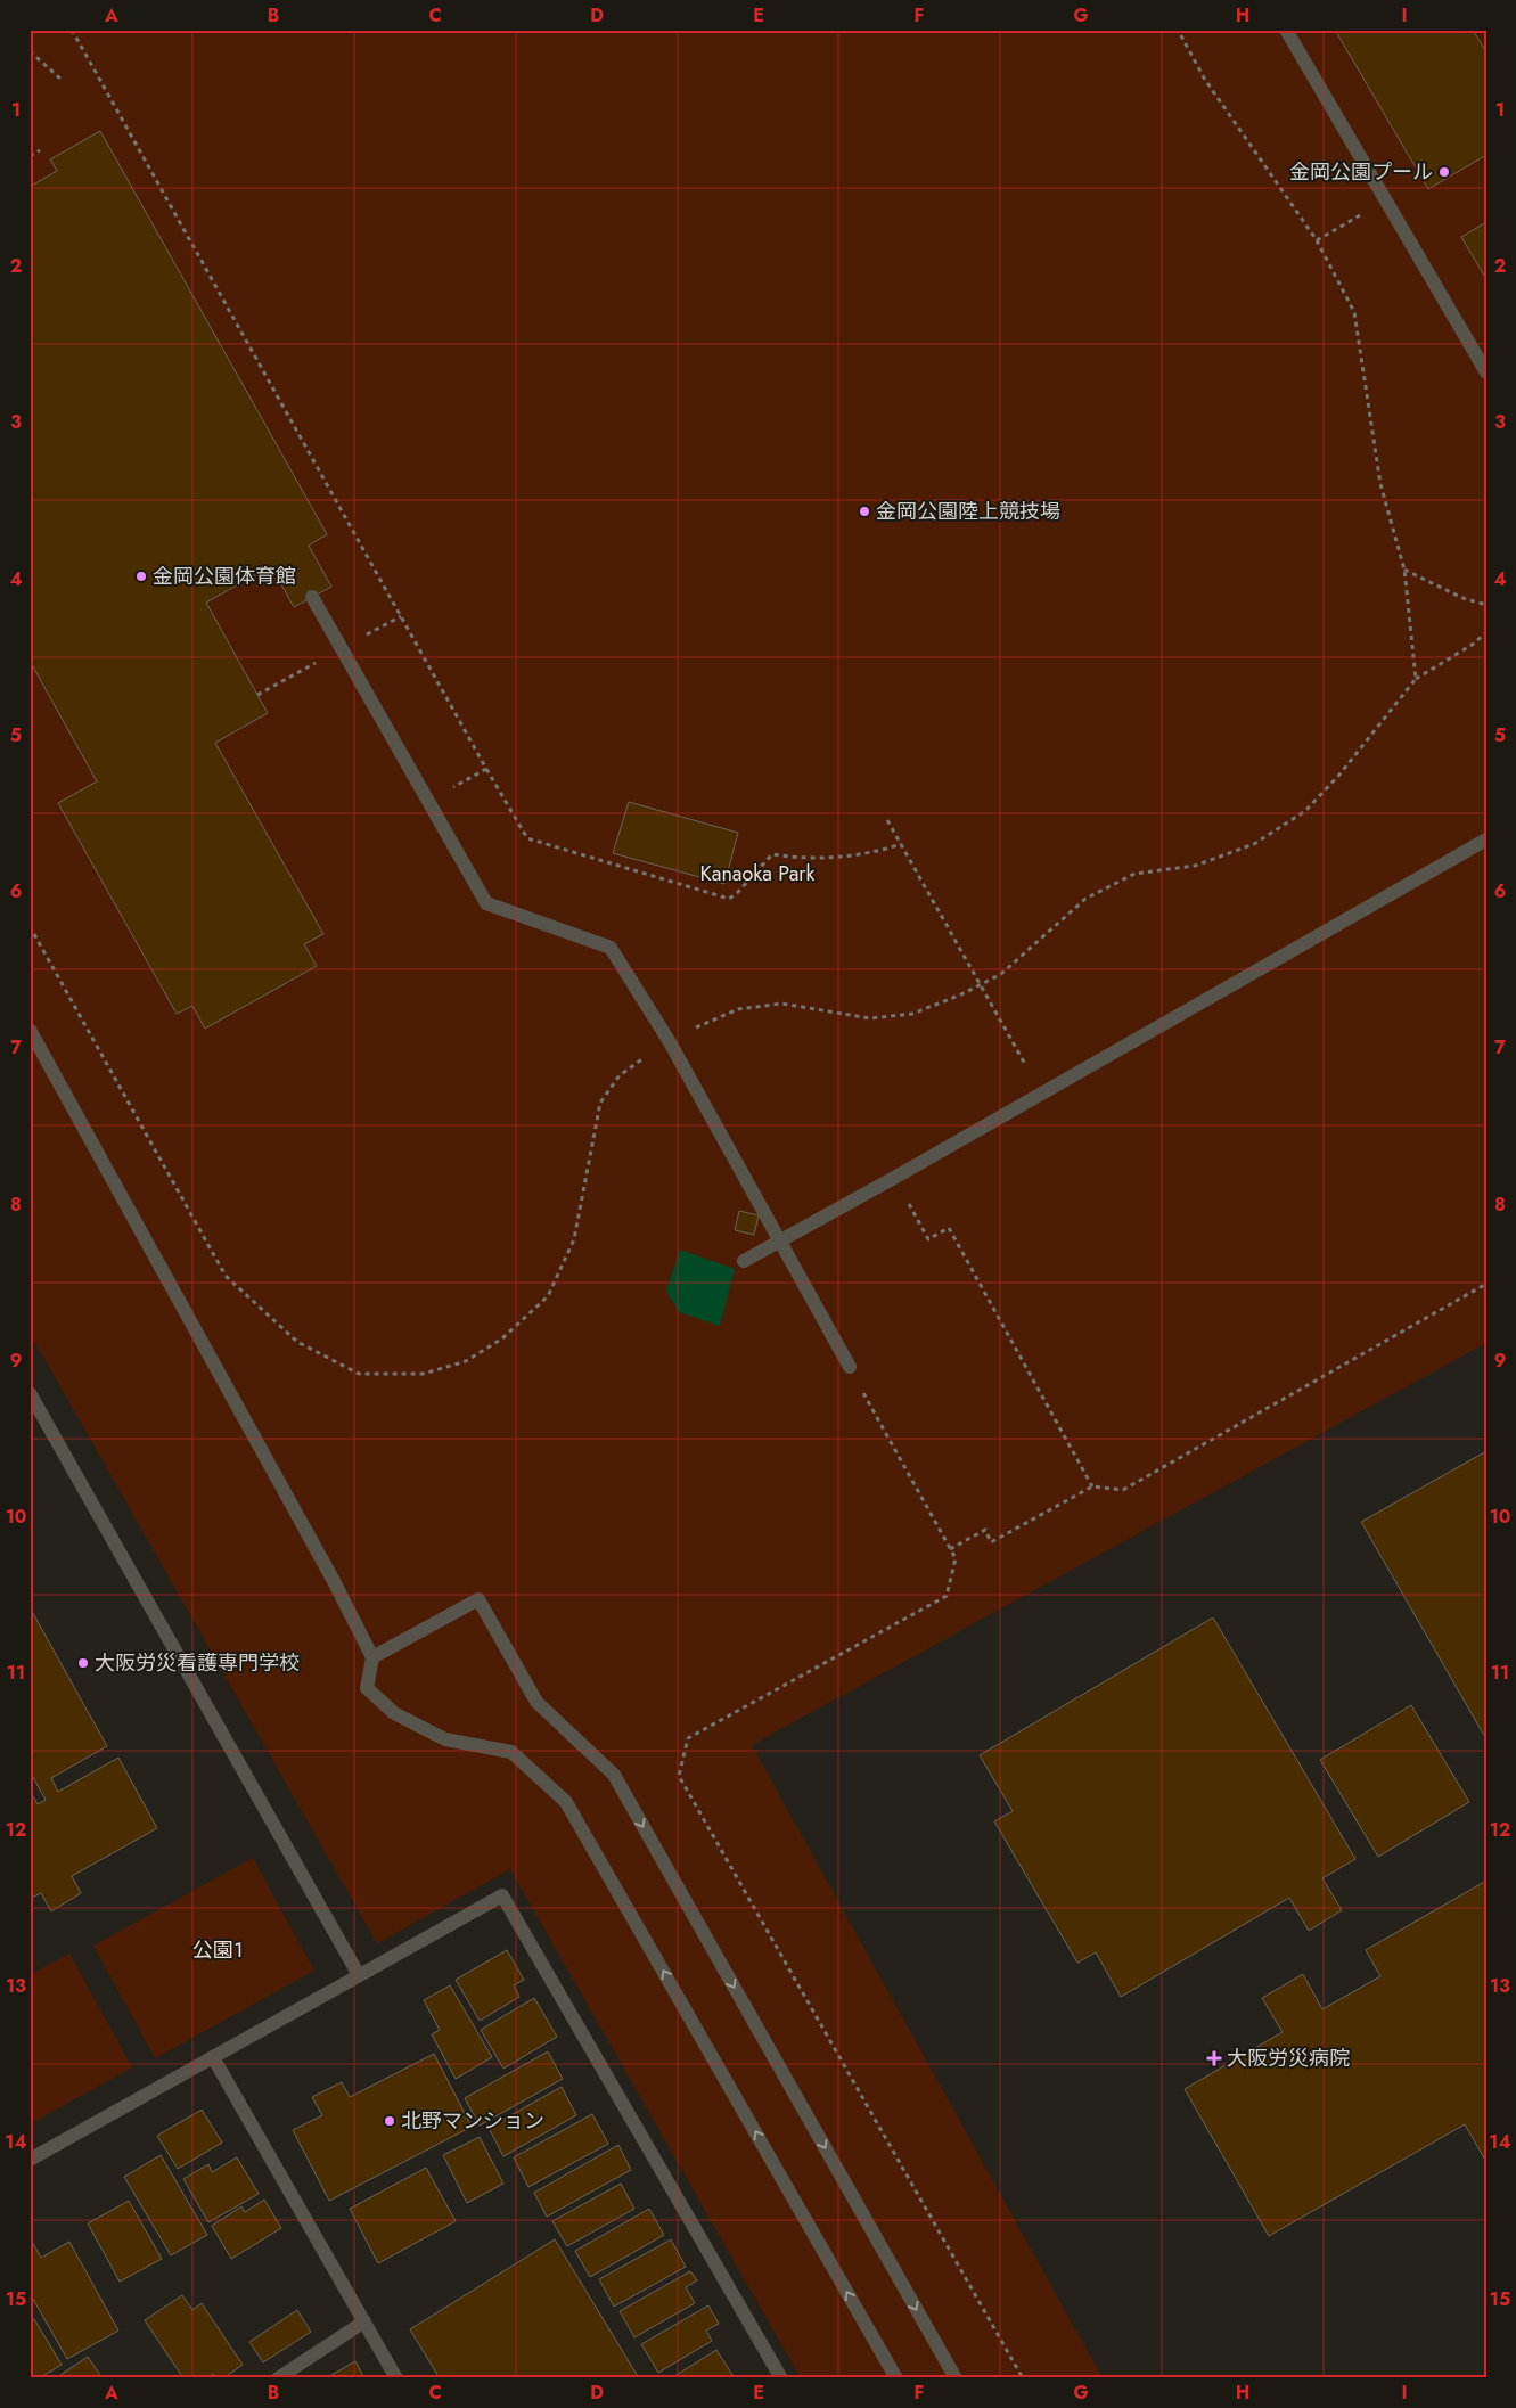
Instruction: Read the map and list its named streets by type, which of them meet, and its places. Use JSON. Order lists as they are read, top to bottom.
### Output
{
  "parks": ["Kanaoka Park", "公園１"],
  "places": {
    "other": [
      "金岡公園プール",
      "金岡公園陸上競技場",
      "金岡公園体育館",
      "大阪労災看護専門学校",
      "北野マンション"
    ],
    "health": ["大阪労災病院"]
  },
  "grid": {
    "columns": [
      "A",
      "B",
      "C",
      "D",
      "E",
      "F",
      "G",
      "H",
      "I"
    ],
    "rows": [
      "1",
      "2",
      "3",
      "4",
      "5",
      "6",
      "7",
      "8",
      "9",
      "10",
      "11",
      "12",
      "13",
      "14",
      "15"
    ]
  }
}
